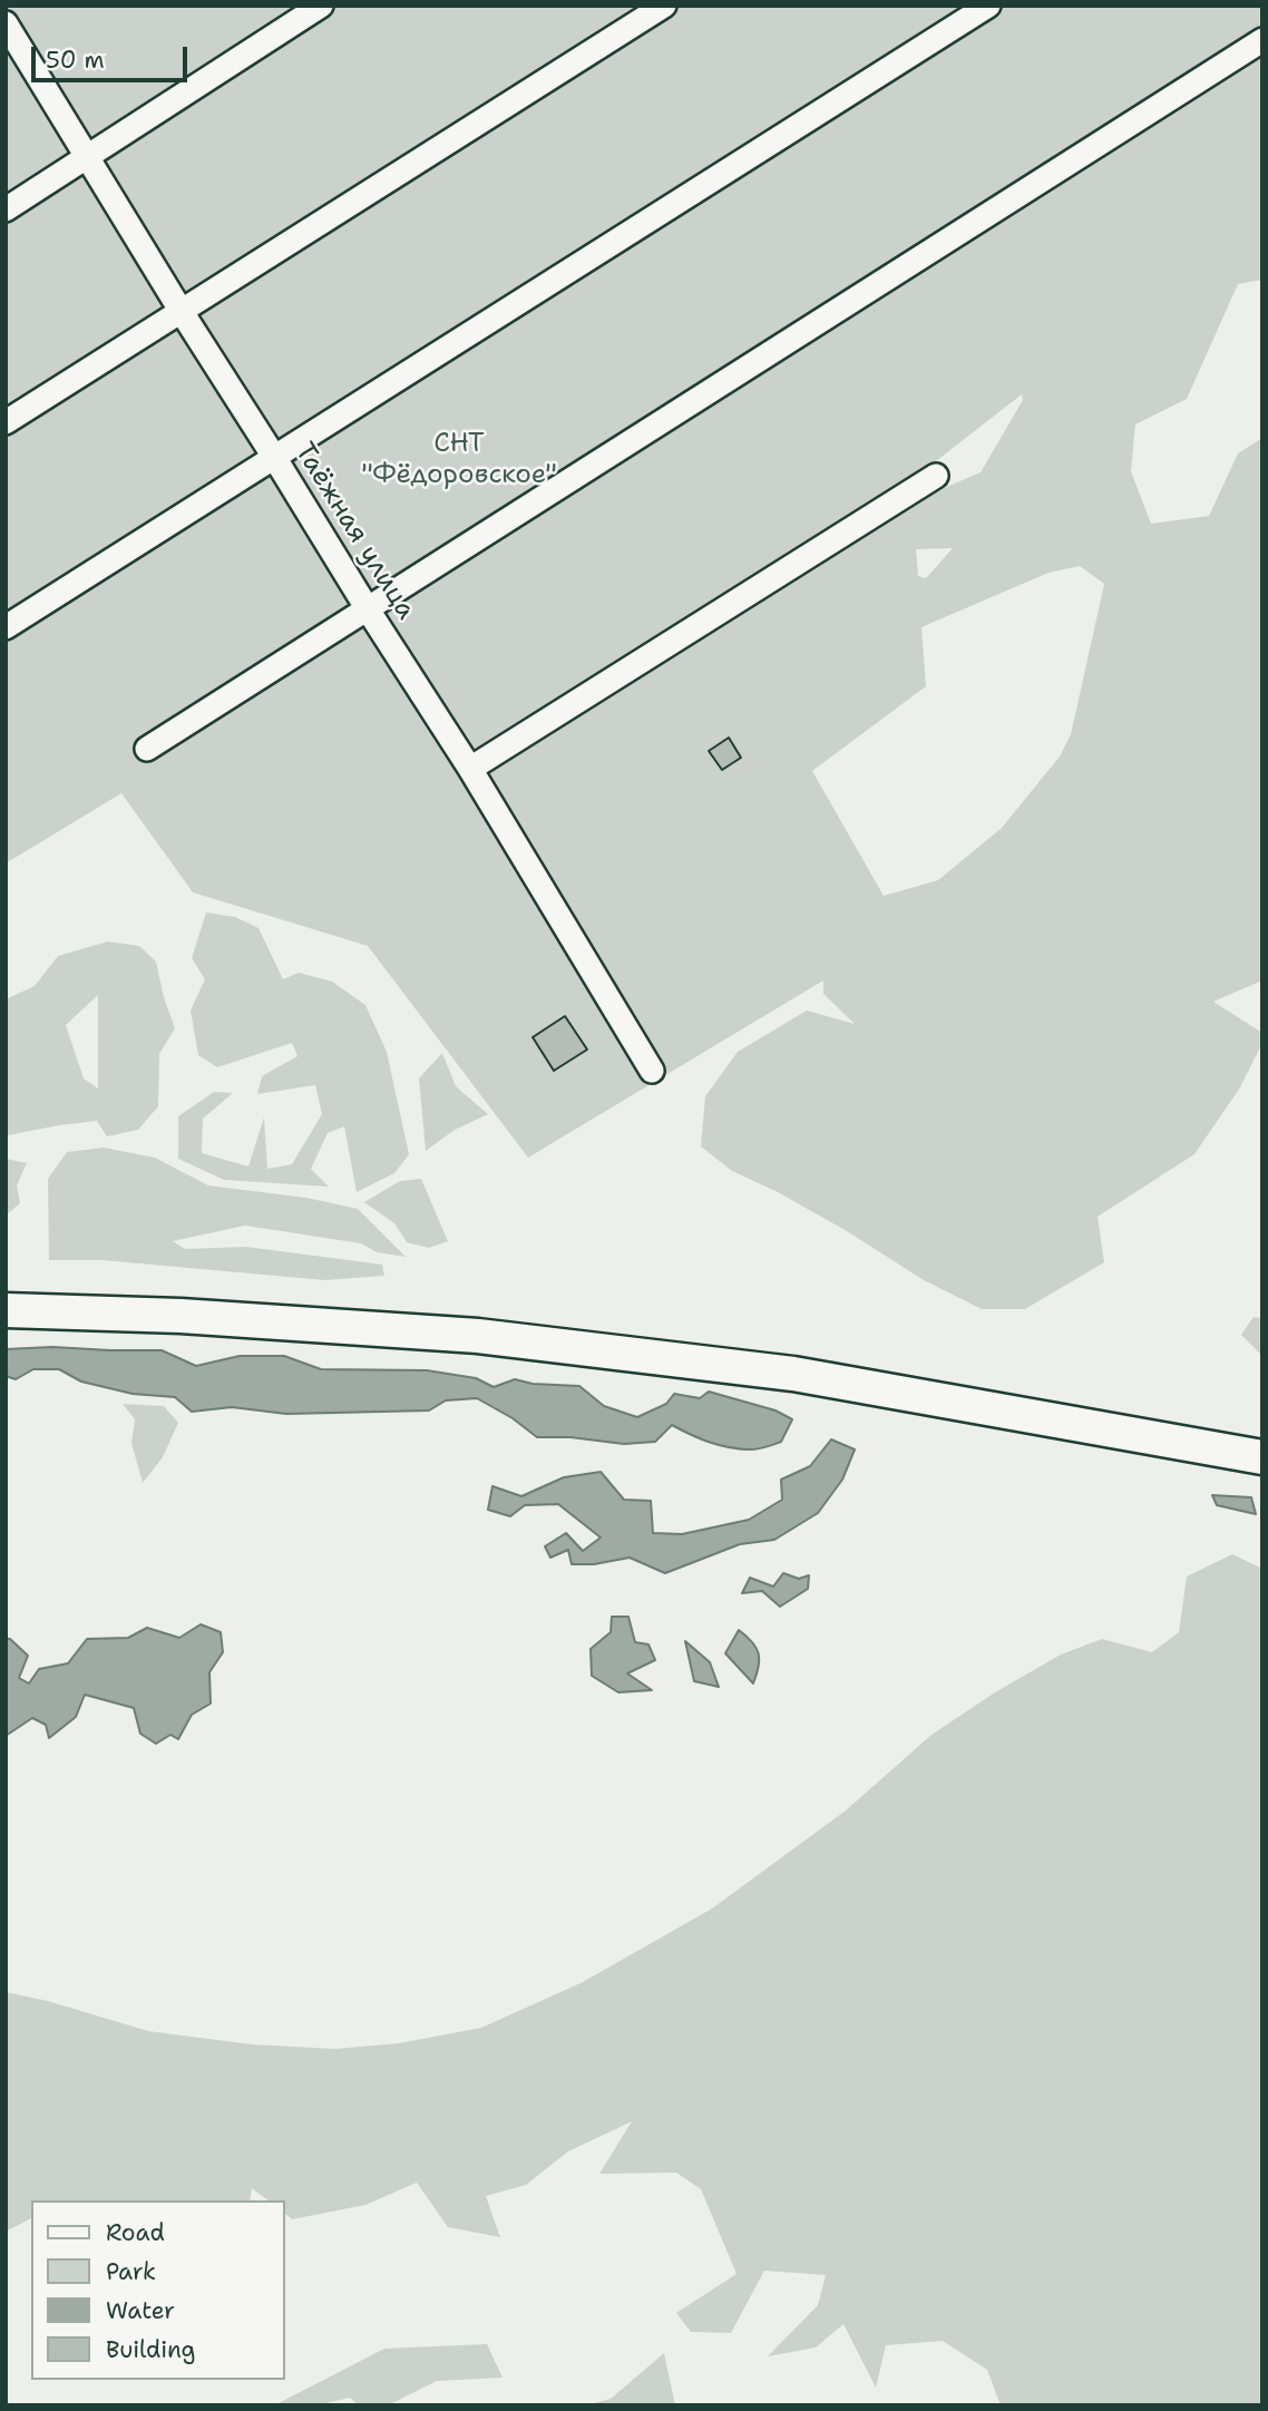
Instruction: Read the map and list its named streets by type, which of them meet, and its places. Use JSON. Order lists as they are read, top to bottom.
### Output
{
  "streets": {
    "street": ["Таёжная улица"]
  },
  "parks": ["СНТ \"Фёдоровское\""],
  "legend": [
    "Road",
    "Park",
    "Water",
    "Building"
  ],
  "scale_bar": "50 m"
}
